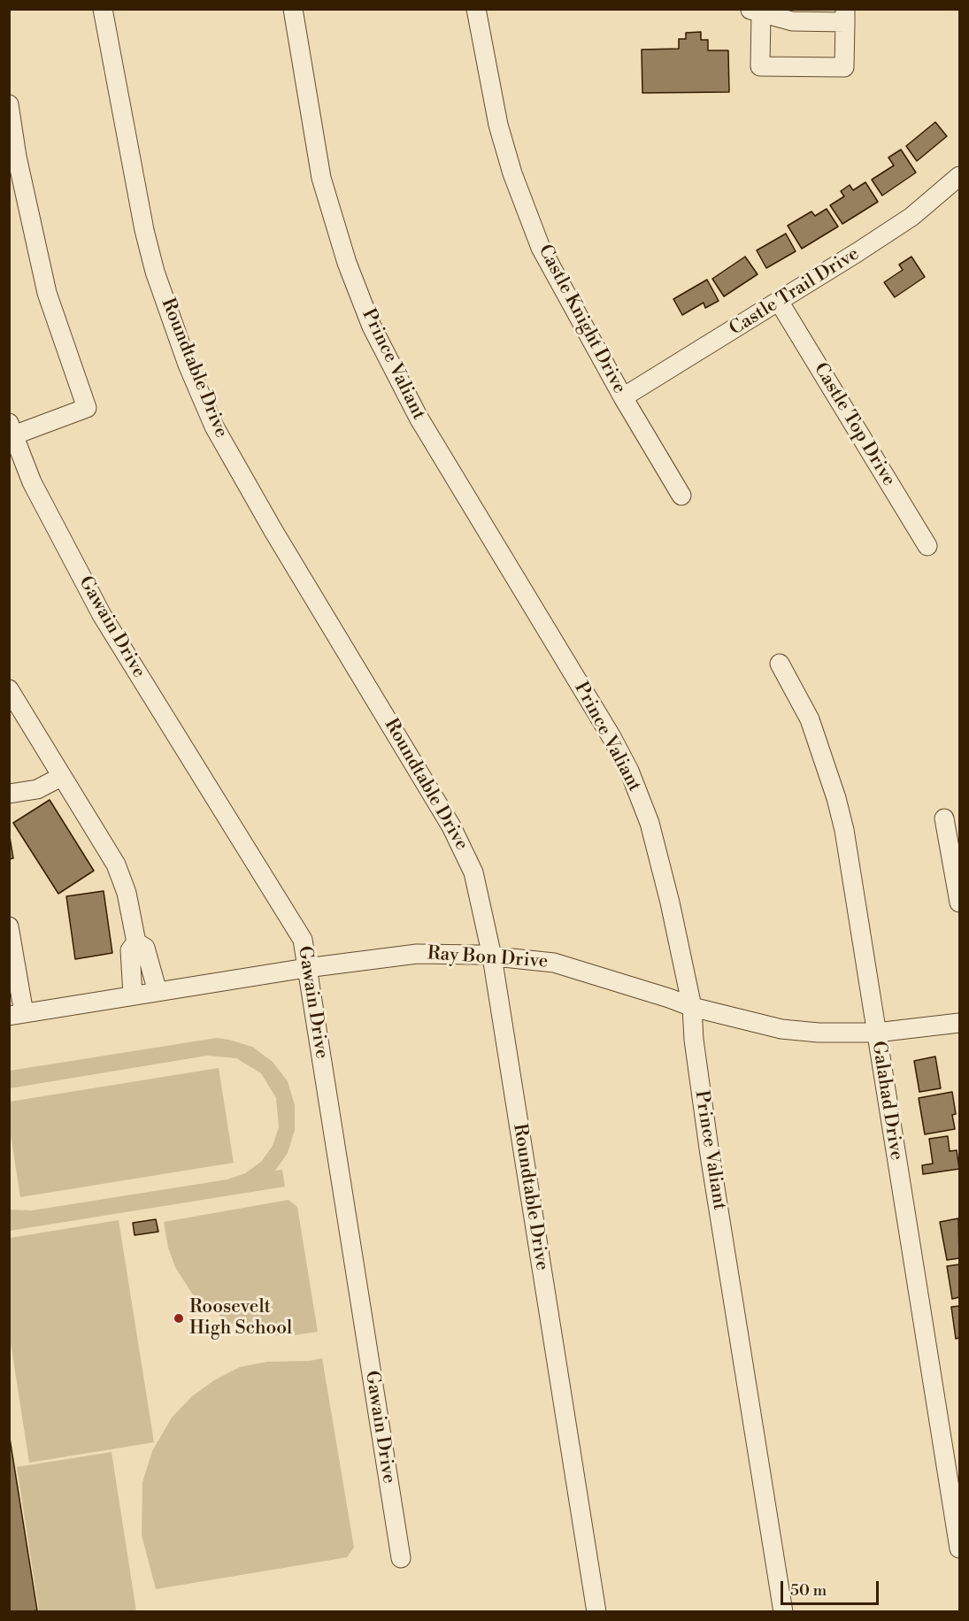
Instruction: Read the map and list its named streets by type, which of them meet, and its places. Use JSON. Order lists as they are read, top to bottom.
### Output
{
  "streets": {
    "street": [
      "Castle Trail Drive",
      "Castle Knight Drive",
      "Prince Valiant",
      "Roundtable Drive",
      "Castle Top Drive",
      "Gawain Drive",
      "Ray Bon Drive",
      "Galahad Drive"
    ]
  },
  "crossings": [
    ["Castle Trail Drive", "Castle Knight Drive"],
    ["Castle Trail Drive", "Castle Top Drive"],
    ["Prince Valiant", "Ray Bon Drive"],
    ["Roundtable Drive", "Ray Bon Drive"],
    ["Gawain Drive", "Ray Bon Drive"],
    ["Ray Bon Drive", "Galahad Drive"]
  ],
  "places": ["Roosevelt High School"],
  "scale_bar": "50 m"
}
